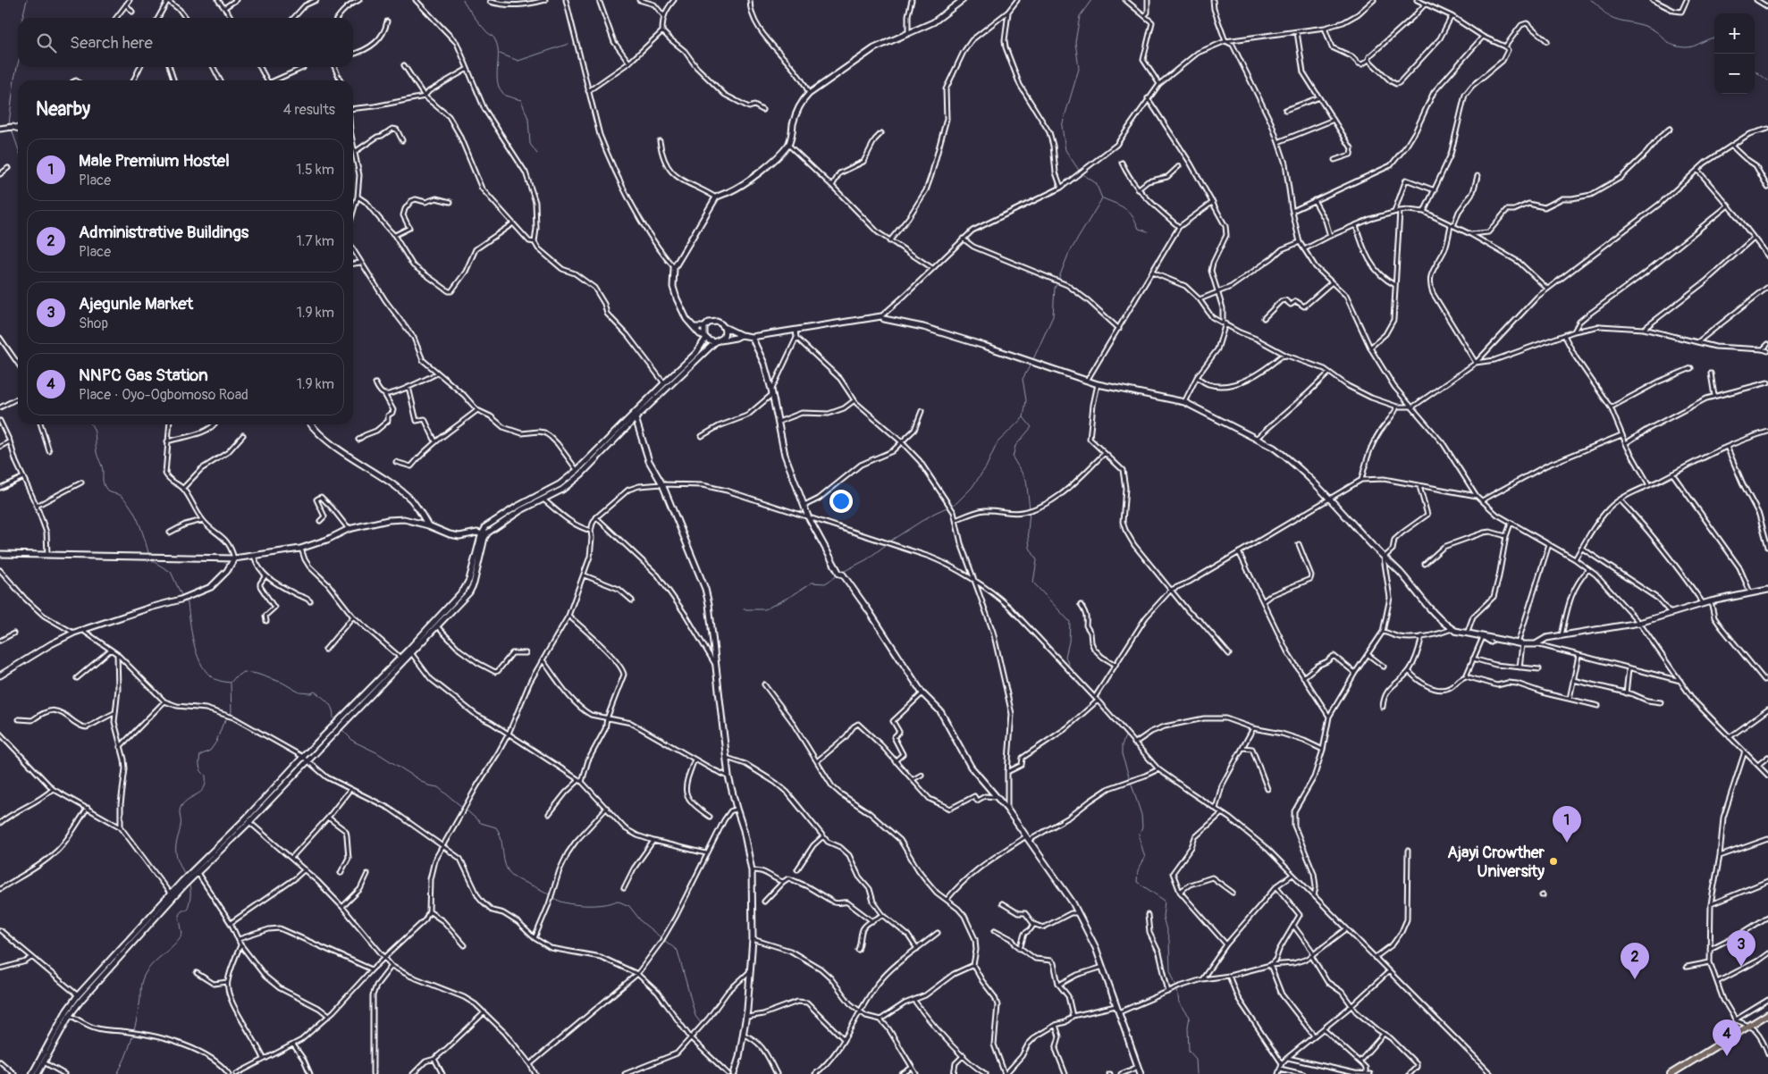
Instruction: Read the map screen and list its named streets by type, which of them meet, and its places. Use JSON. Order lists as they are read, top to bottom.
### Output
{
  "places": ["Ajayi Crowther University"],
  "page": {
    "map_buttons": ["+", "−"],
    "search": "Search here",
    "heading": ["Nearby", "4 results"],
    "list": [
      {
        "mark": "1",
        "name": "Male Premium Hostel",
        "note": "Place",
        "value": "1.5 km"
      },
      {
        "mark": "2",
        "name": "Administrative Buildings",
        "note": "Place",
        "value": "1.7 km"
      },
      {
        "mark": "3",
        "name": "Ajegunle Market",
        "note": "Shop",
        "value": "1.9 km"
      },
      {
        "mark": "4",
        "name": "NNPC Gas Station",
        "note": "Place · Oyo-Ogbomoso Road",
        "value": "1.9 km"
      }
    ],
    "pins": [
      "1",
      "3",
      "2",
      "4"
    ]
  }
}
